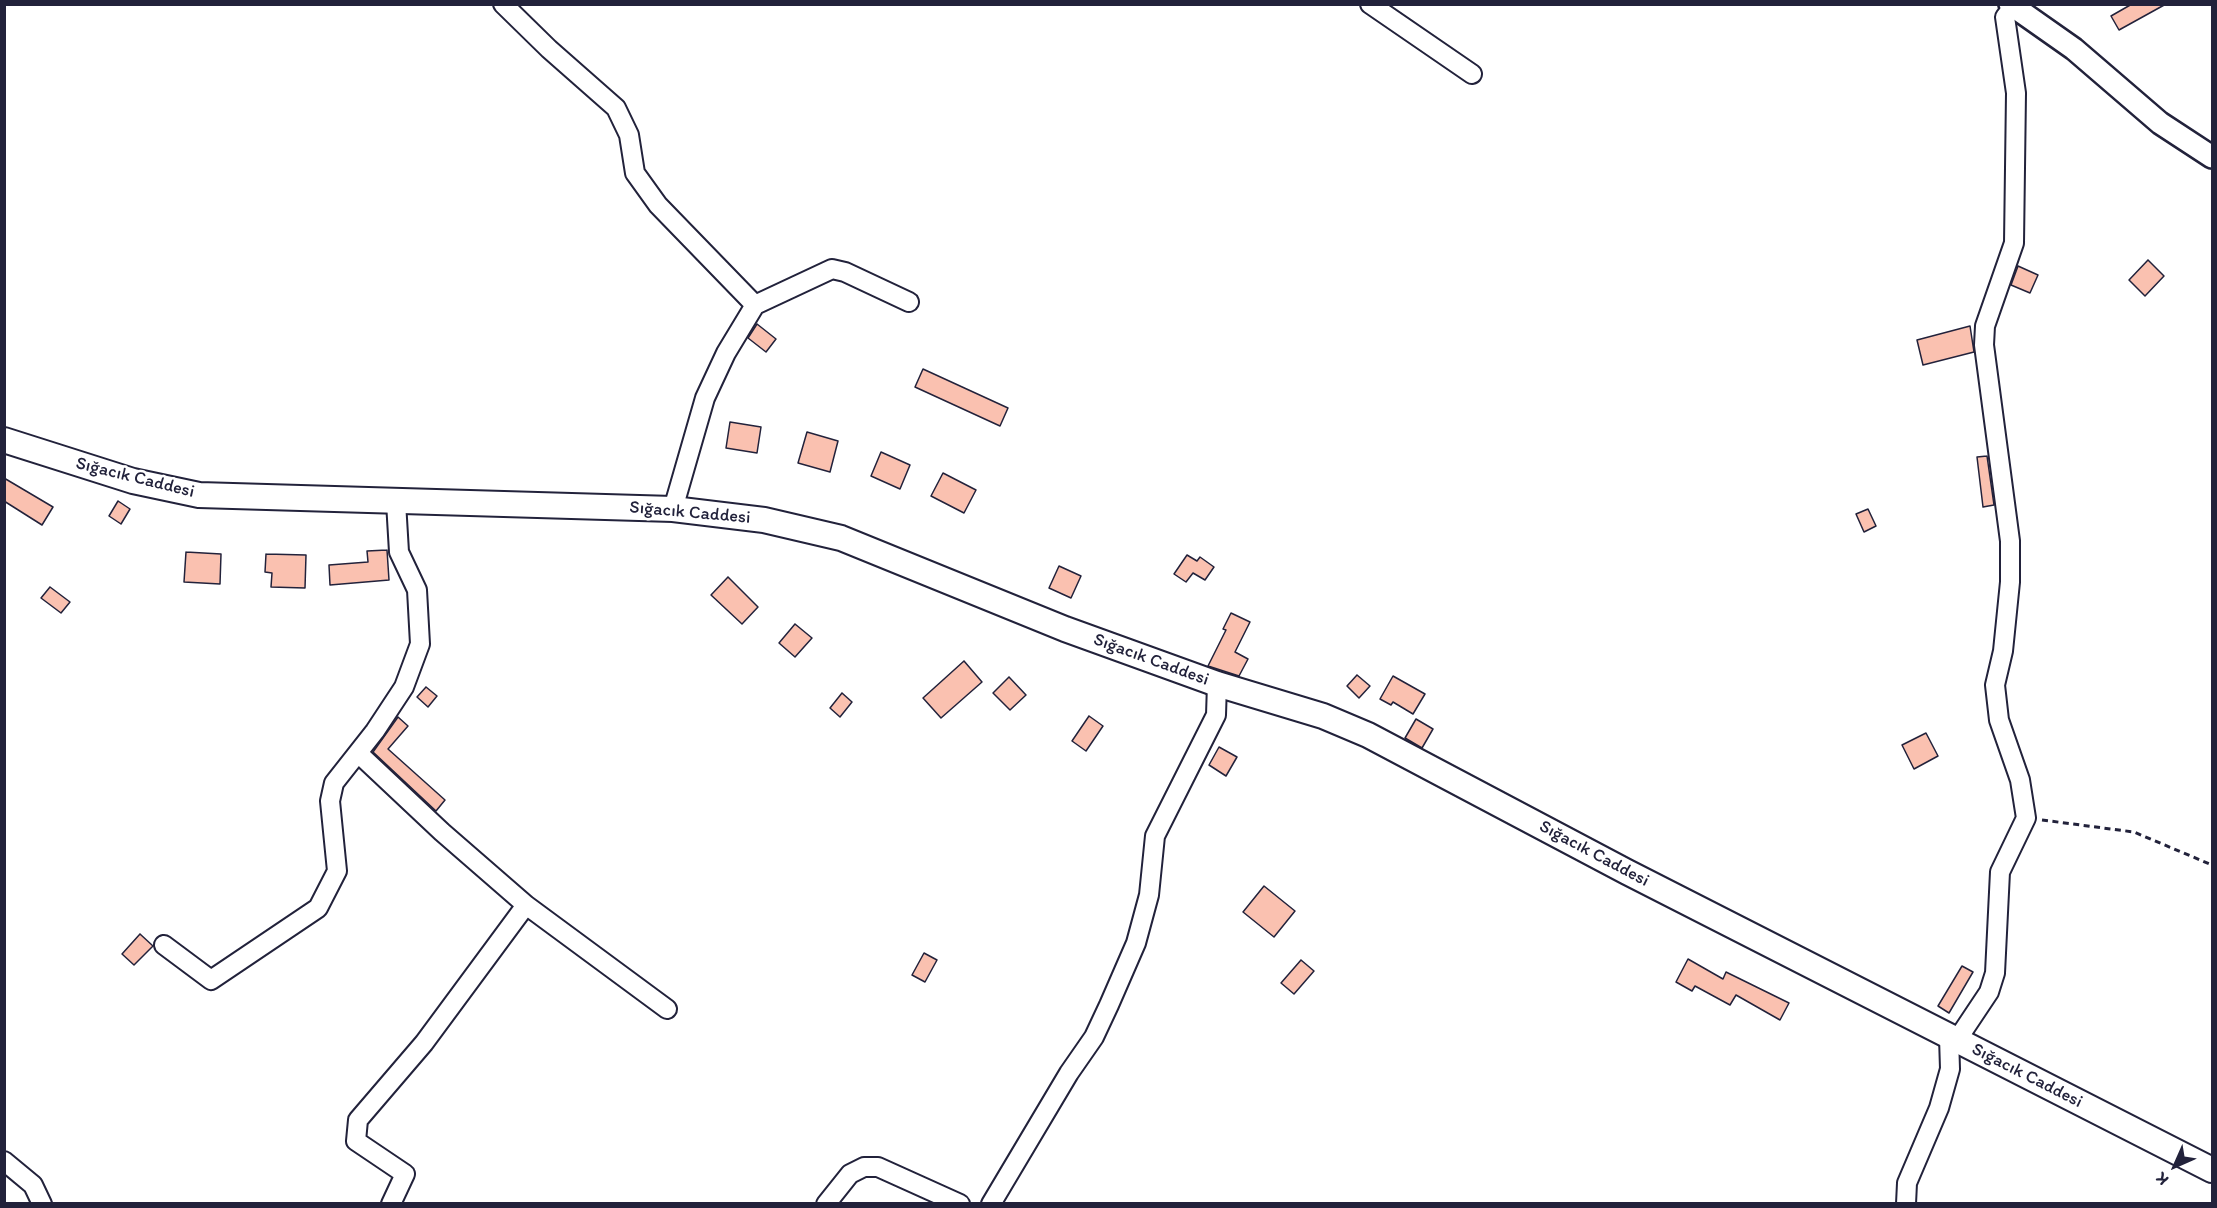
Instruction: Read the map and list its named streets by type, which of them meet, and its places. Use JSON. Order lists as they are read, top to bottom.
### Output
{
  "streets": {
    "main road": ["Sığacık Caddesi"]
  },
  "north": "bottom left"
}
